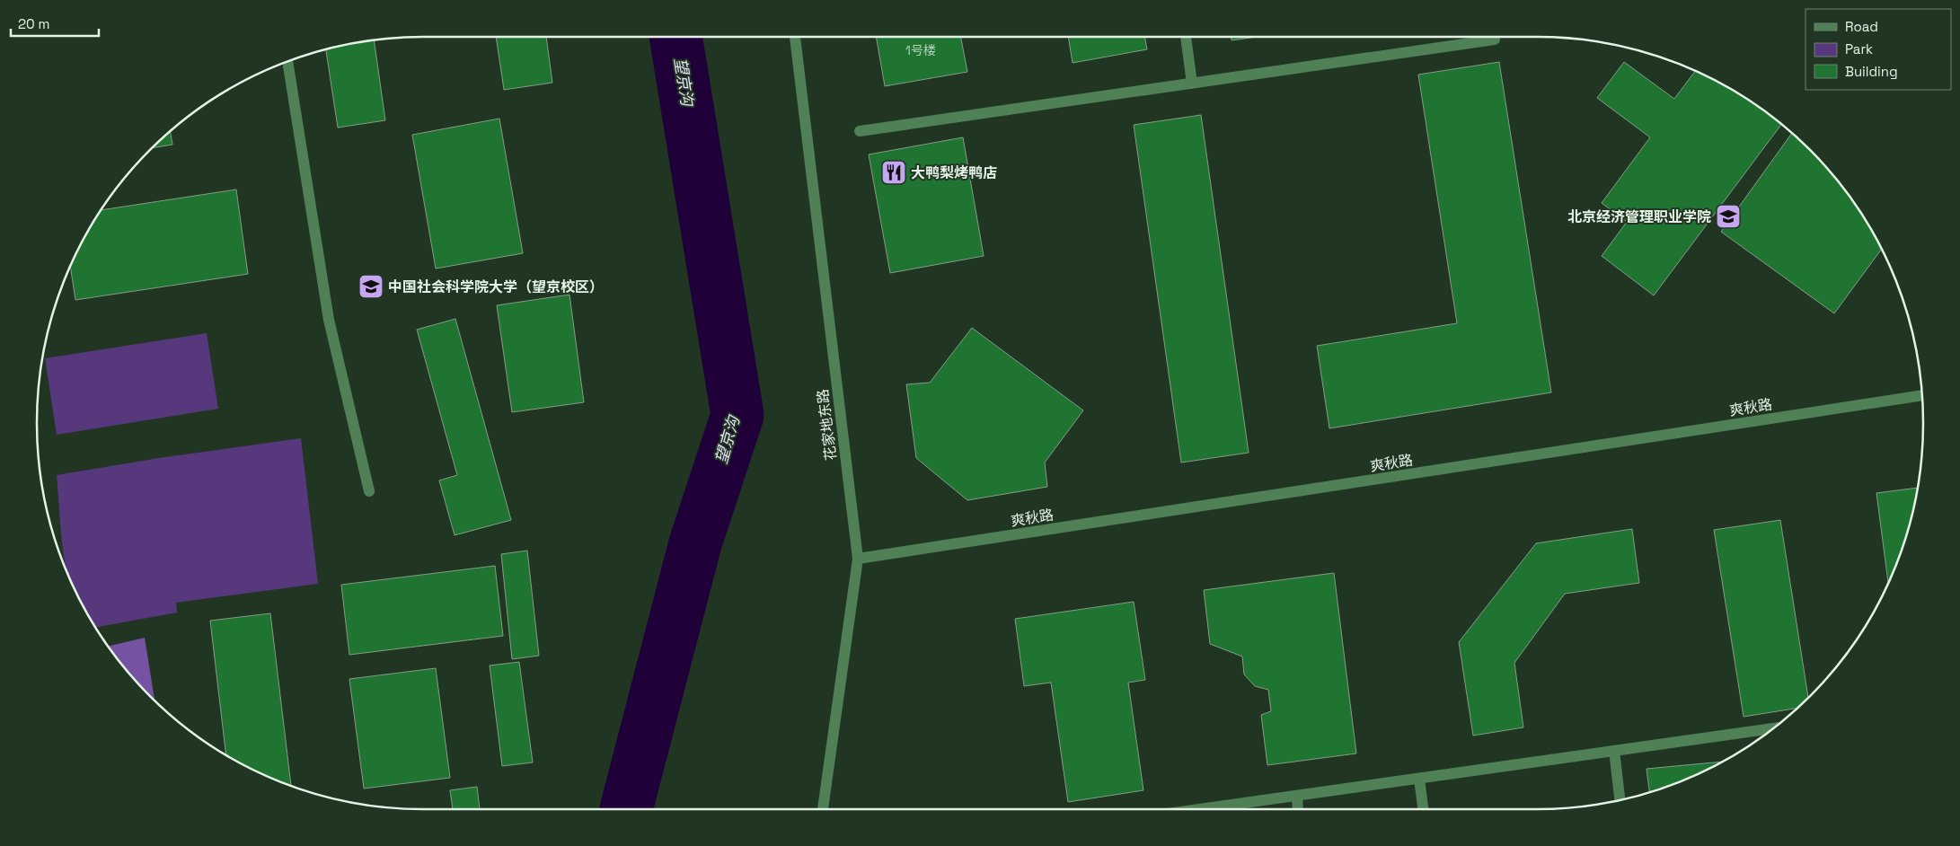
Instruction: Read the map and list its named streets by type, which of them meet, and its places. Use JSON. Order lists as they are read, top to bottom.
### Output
{
  "streets": {
    "street": ["爽秋路", "花家地东路"]
  },
  "crossings": [
    ["爽秋路", "花家地东路"]
  ],
  "water": ["望京沟"],
  "places": {
    "restaurant": ["大鸭梨烤鸭店"],
    "school or university": ["北京经济管理职业学院", "中国社会科学院大学（望京校区）"]
  },
  "house_numbers": ["1号楼"],
  "legend": ["Road", "Park", "Building"],
  "scale_bar": "20 m"
}
